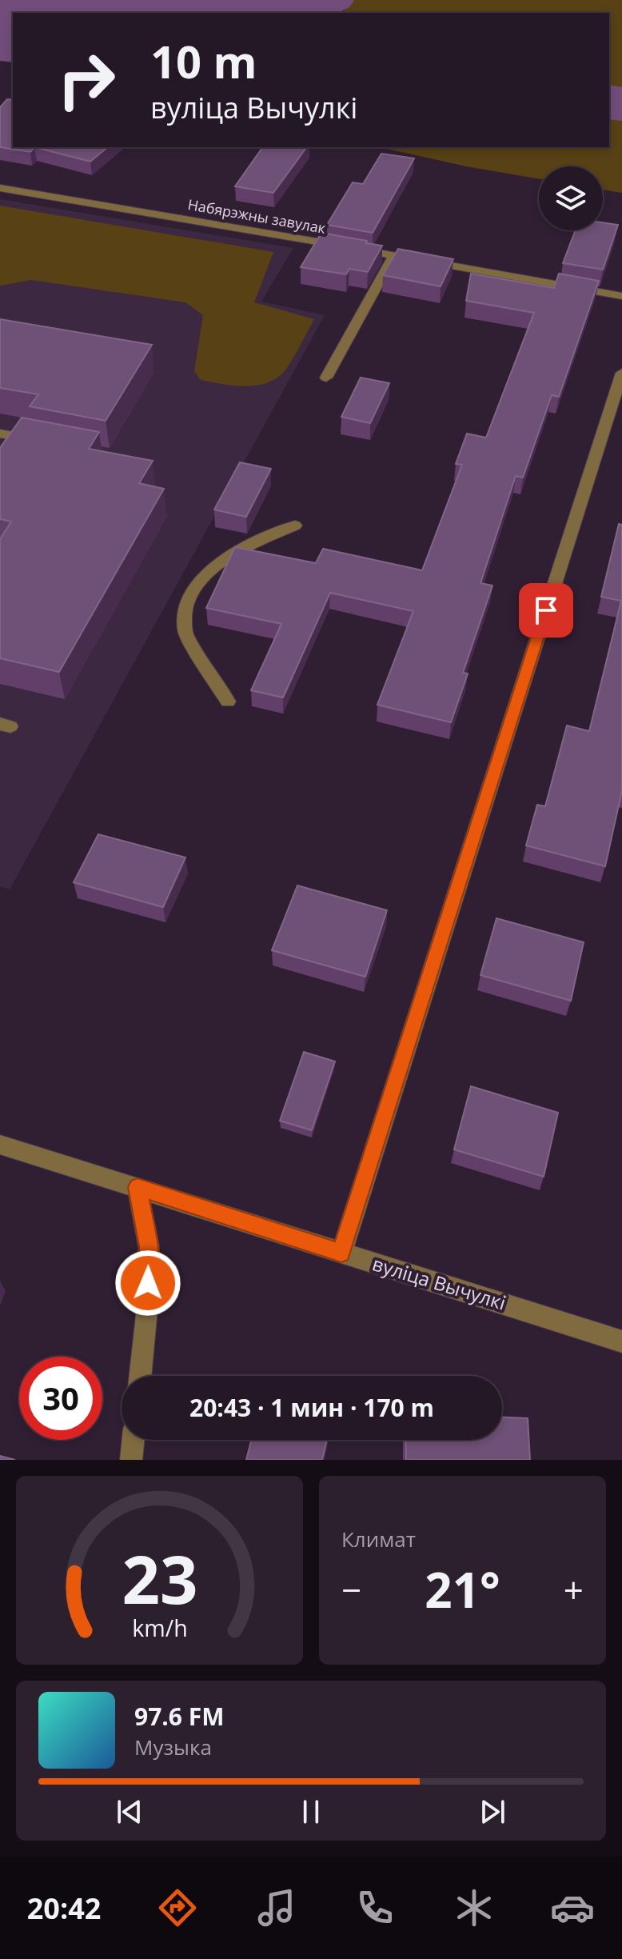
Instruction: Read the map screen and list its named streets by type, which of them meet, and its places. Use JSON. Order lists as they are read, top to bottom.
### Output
{
  "streets": {
    "street": ["Набярэжны завулак", "вуліца Вычулкі"]
  },
  "page": {
    "turn": ["10 m", "вуліца Вычулкі"],
    "limit": "30",
    "trip": "20:43 · 1 мин · 170 m",
    "tile": "Климат",
    "heat": ["−", "21°", "+"],
    "song": ["97.6 FM", "Музыка"],
    "tabs": "20:42",
    "gauge": ["23", "km/h"]
  }
}
